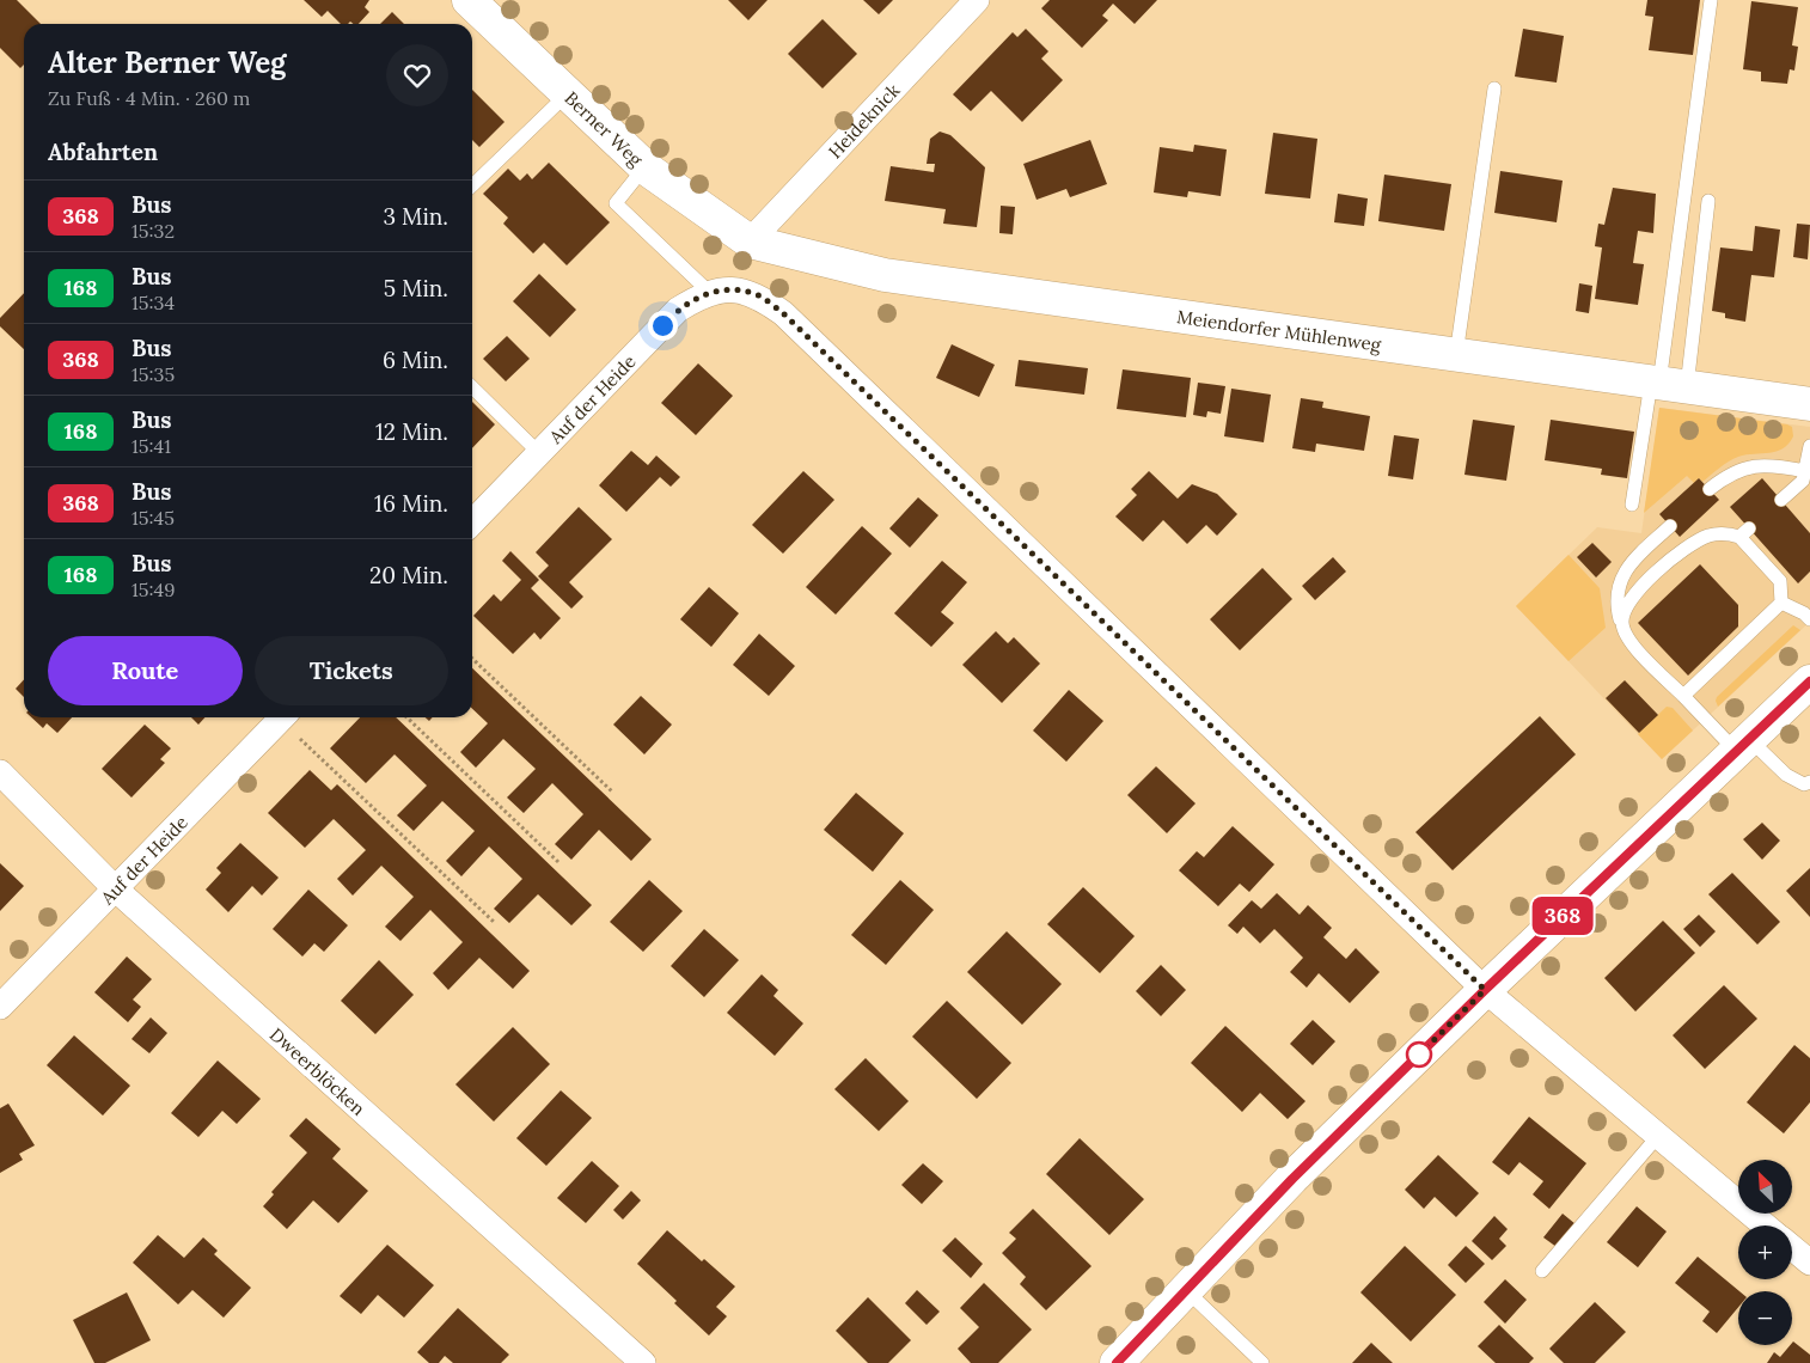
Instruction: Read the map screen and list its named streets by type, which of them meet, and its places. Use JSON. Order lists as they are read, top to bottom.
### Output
{
  "streets": {
    "street": [
      "Heideknick",
      "Berner Weg",
      "Meiendorfer Mühlenweg",
      "Auf der Heide",
      "Dweerblöcken"
    ]
  },
  "crossings": [
    ["Heideknick", "Berner Weg"],
    ["Heideknick", "Meiendorfer Mühlenweg"],
    ["Berner Weg", "Meiendorfer Mühlenweg"],
    ["Auf der Heide", "Dweerblöcken"]
  ],
  "lines": ["bus line 368"],
  "north": "top left",
  "page": {
    "on_map": "368",
    "heading": [
      ["Alter Berner Weg", "Zu Fuß · 4 Min. · 260 m"],
      "Abfahrten"
    ],
    "list": [
      {
        "mark": "368",
        "name": "Bus",
        "note": "15:32",
        "value": "3 Min."
      },
      {
        "mark": "168",
        "name": "Bus",
        "note": "15:34",
        "value": "5 Min."
      },
      {
        "mark": "368",
        "name": "Bus",
        "note": "15:35",
        "value": "6 Min."
      },
      {
        "mark": "168",
        "name": "Bus",
        "note": "15:41",
        "value": "12 Min."
      },
      {
        "mark": "368",
        "name": "Bus",
        "note": "15:45",
        "value": "16 Min."
      },
      {
        "mark": "168",
        "name": "Bus",
        "note": "15:49",
        "value": "20 Min."
      }
    ],
    "buttons": ["Route", "Tickets"],
    "map_buttons": ["+", "−"]
  }
}
